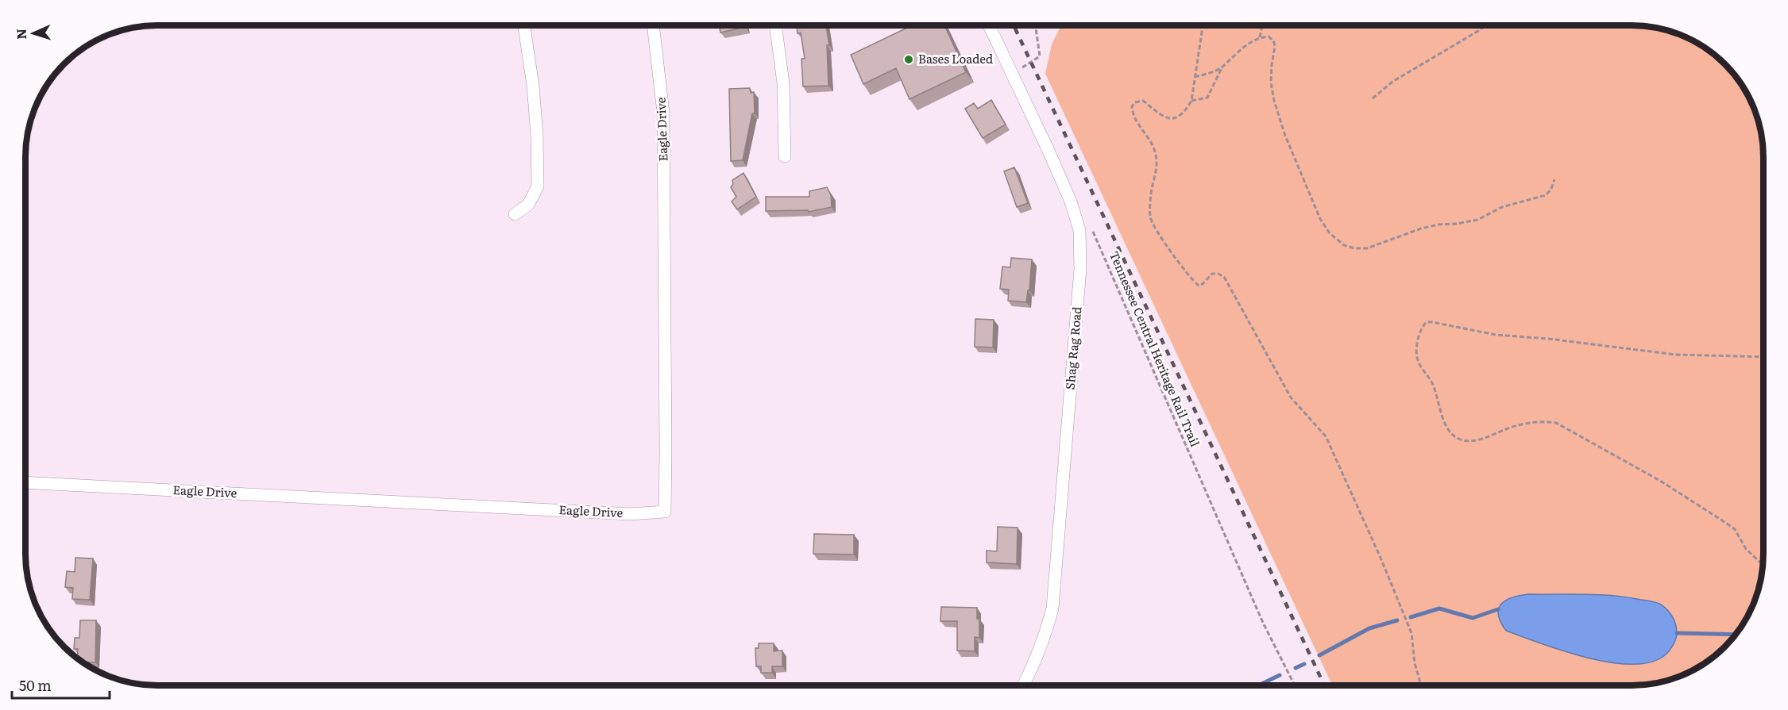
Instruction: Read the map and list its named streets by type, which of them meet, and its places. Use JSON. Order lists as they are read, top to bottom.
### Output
{
  "streets": {
    "street": ["Eagle Drive", "Shag Rag Road"],
    "path": ["Tennessee Central Heritage Rail Trail"]
  },
  "places": ["Bases Loaded"],
  "scale_bar": "50 m",
  "north": "left"
}
